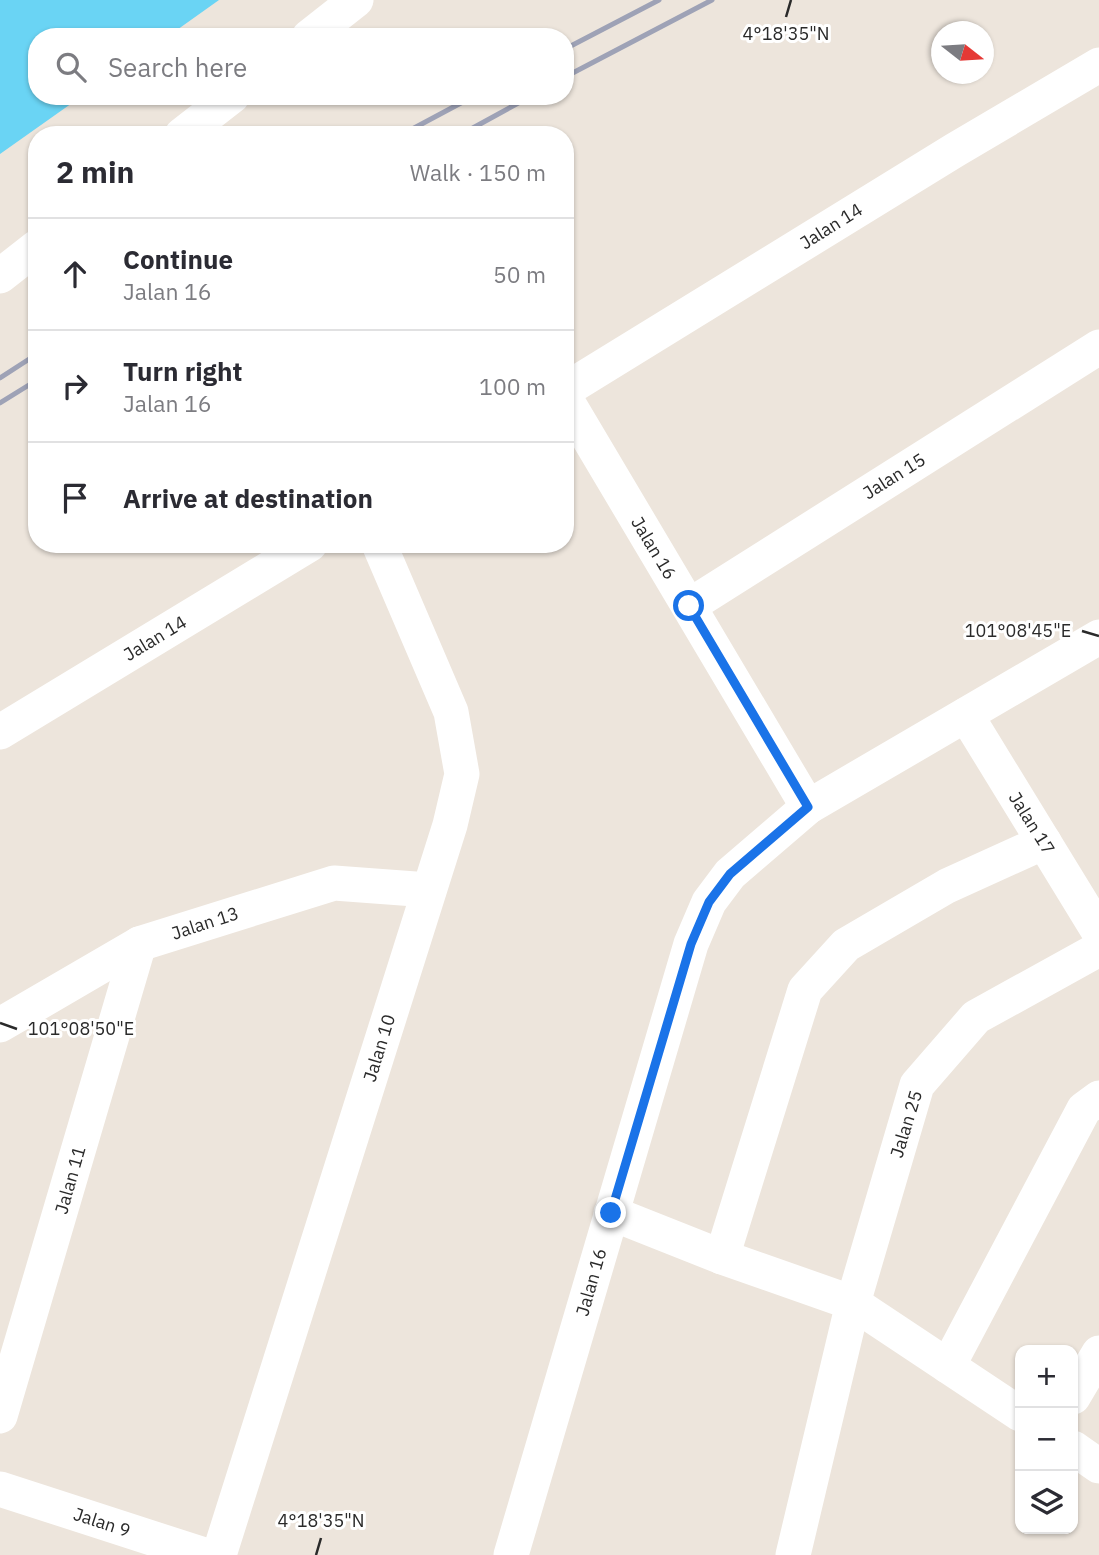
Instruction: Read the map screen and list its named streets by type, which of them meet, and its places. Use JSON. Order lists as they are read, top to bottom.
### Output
{
  "streets": {
    "street": [
      "Jalan 14",
      "Jalan 15",
      "Jalan 16",
      "Jalan 17",
      "Jalan 13",
      "Jalan 10",
      "Jalan 25",
      "Jalan 11",
      "Jalan 9"
    ]
  },
  "crossings": [
    ["Jalan 15", "Jalan 16"],
    ["Jalan 16", "Jalan 17"],
    ["Jalan 13", "Jalan 10"],
    ["Jalan 13", "Jalan 11"]
  ],
  "north": "right",
  "page": {
    "search": "Search here",
    "heading": ["2 min", "Walk · 150 m"],
    "list": [
      ["Continue", "Jalan 16", "50 m"],
      ["Turn right", "Jalan 16", "100 m"],
      "Arrive at destination"
    ],
    "map_buttons": ["+", "−"]
  },
  "coordinates": ["4°18'35\"N", "101°08'45\"E", "101°08'50\"E"]
}
